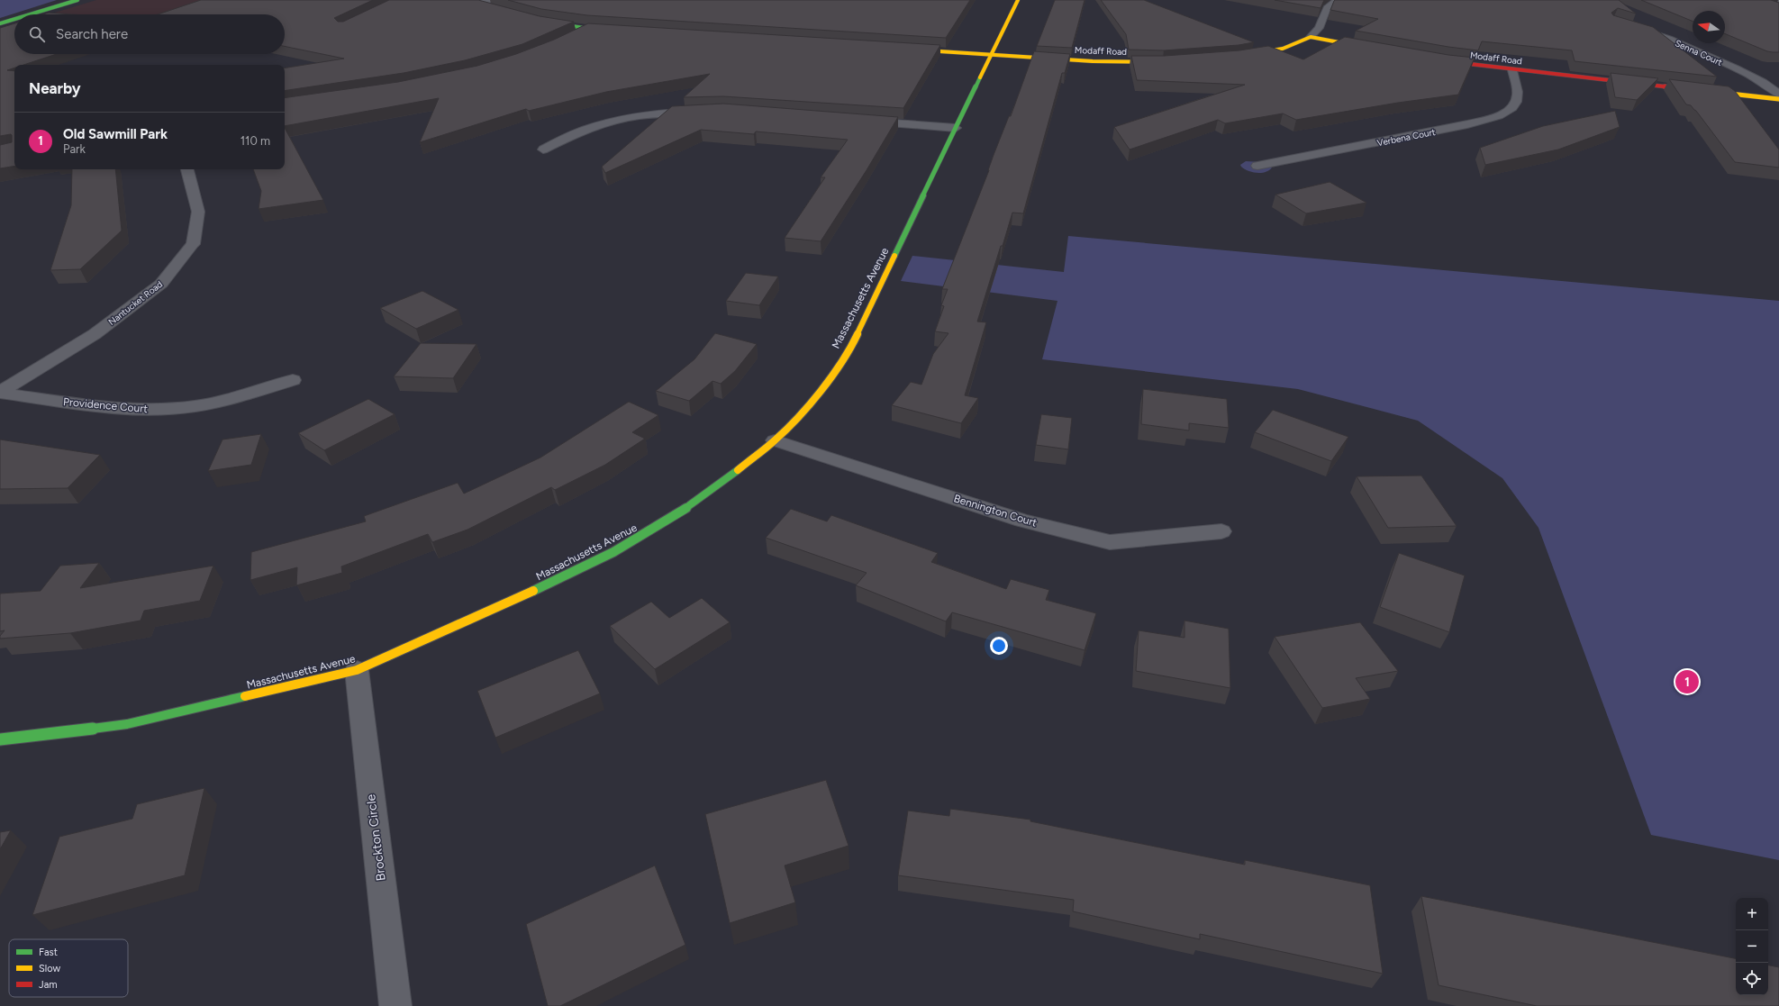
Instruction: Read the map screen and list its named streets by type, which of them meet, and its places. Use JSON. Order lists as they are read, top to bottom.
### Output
{
  "streets": {
    "street": [
      "Modaff Road",
      "Senna Court",
      "Verbena Court",
      "Massachusetts Avenue",
      "Nantucket Road",
      "Providence Court",
      "Bennington Court",
      "Brockton Circle"
    ]
  },
  "crossings": [
    ["Modaff Road", "Verbena Court"],
    ["Modaff Road", "Massachusetts Avenue"],
    ["Massachusetts Avenue", "Bennington Court"],
    ["Massachusetts Avenue", "Brockton Circle"],
    ["Nantucket Road", "Providence Court"]
  ],
  "legend": ["Fast", "Slow", "Jam"],
  "north": "left",
  "page": {
    "search": "Search here",
    "heading": "Nearby",
    "list": [
      {
        "mark": "1",
        "name": "Old Sawmill Park",
        "note": "Park",
        "value": "110 m"
      }
    ],
    "pins": "1",
    "map_buttons": ["+", "−"]
  }
}
